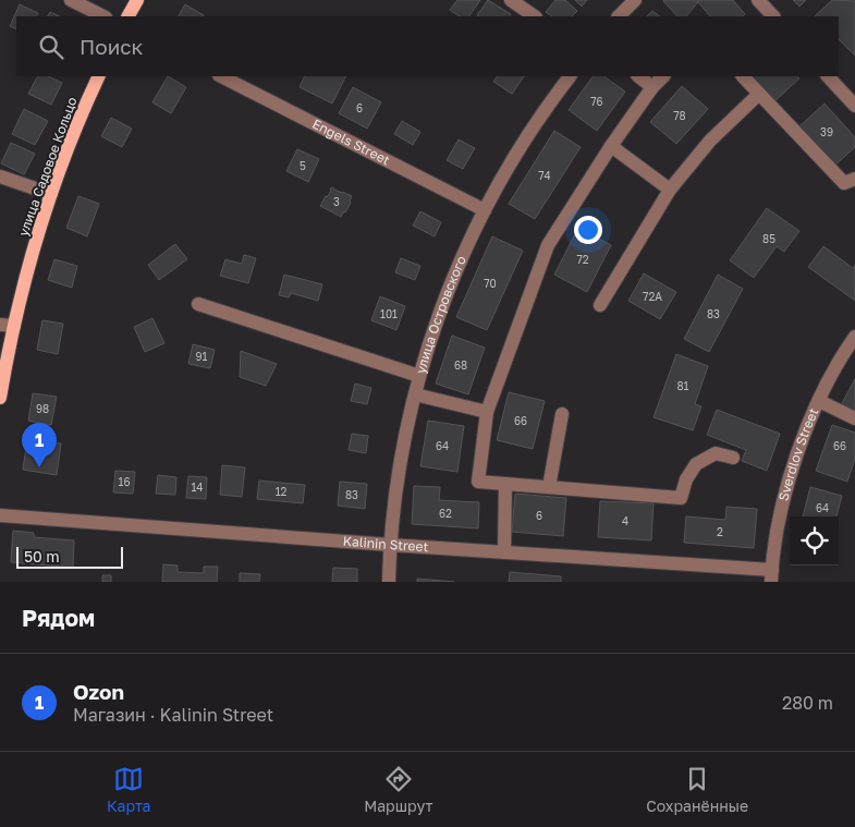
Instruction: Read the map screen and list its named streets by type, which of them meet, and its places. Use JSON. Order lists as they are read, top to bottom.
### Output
{
  "streets": {
    "main road": ["улица Садовое Кольцо"],
    "street": [
      "Engels Street",
      "улица Островского",
      "Sverdlov Street",
      "Kalinin Street"
    ]
  },
  "crossings": [
    ["Engels Street", "улица Островского"],
    ["улица Островского", "Kalinin Street"],
    ["Sverdlov Street", "Kalinin Street"]
  ],
  "house_numbers": [
    "76",
    "6",
    "78",
    "39",
    "5",
    "74",
    "3",
    "85",
    "72",
    "70",
    "72А",
    "101",
    "83",
    "91",
    "68",
    "81",
    "98",
    "66",
    "64",
    "66",
    "16",
    "14",
    "12",
    "83",
    "64",
    "62",
    "6",
    "4",
    "2"
  ],
  "scale_bar": "50 m",
  "page": {
    "search": "Поиск",
    "pins": "1",
    "scale": "50 m",
    "heading": "Рядом",
    "list": [
      {
        "mark": "1",
        "name": "Ozon",
        "note": "Магазин · Kalinin Street",
        "value": "280 m"
      }
    ],
    "nav": ["Карта", "Маршрут", "Сохранённые"]
  }
}
